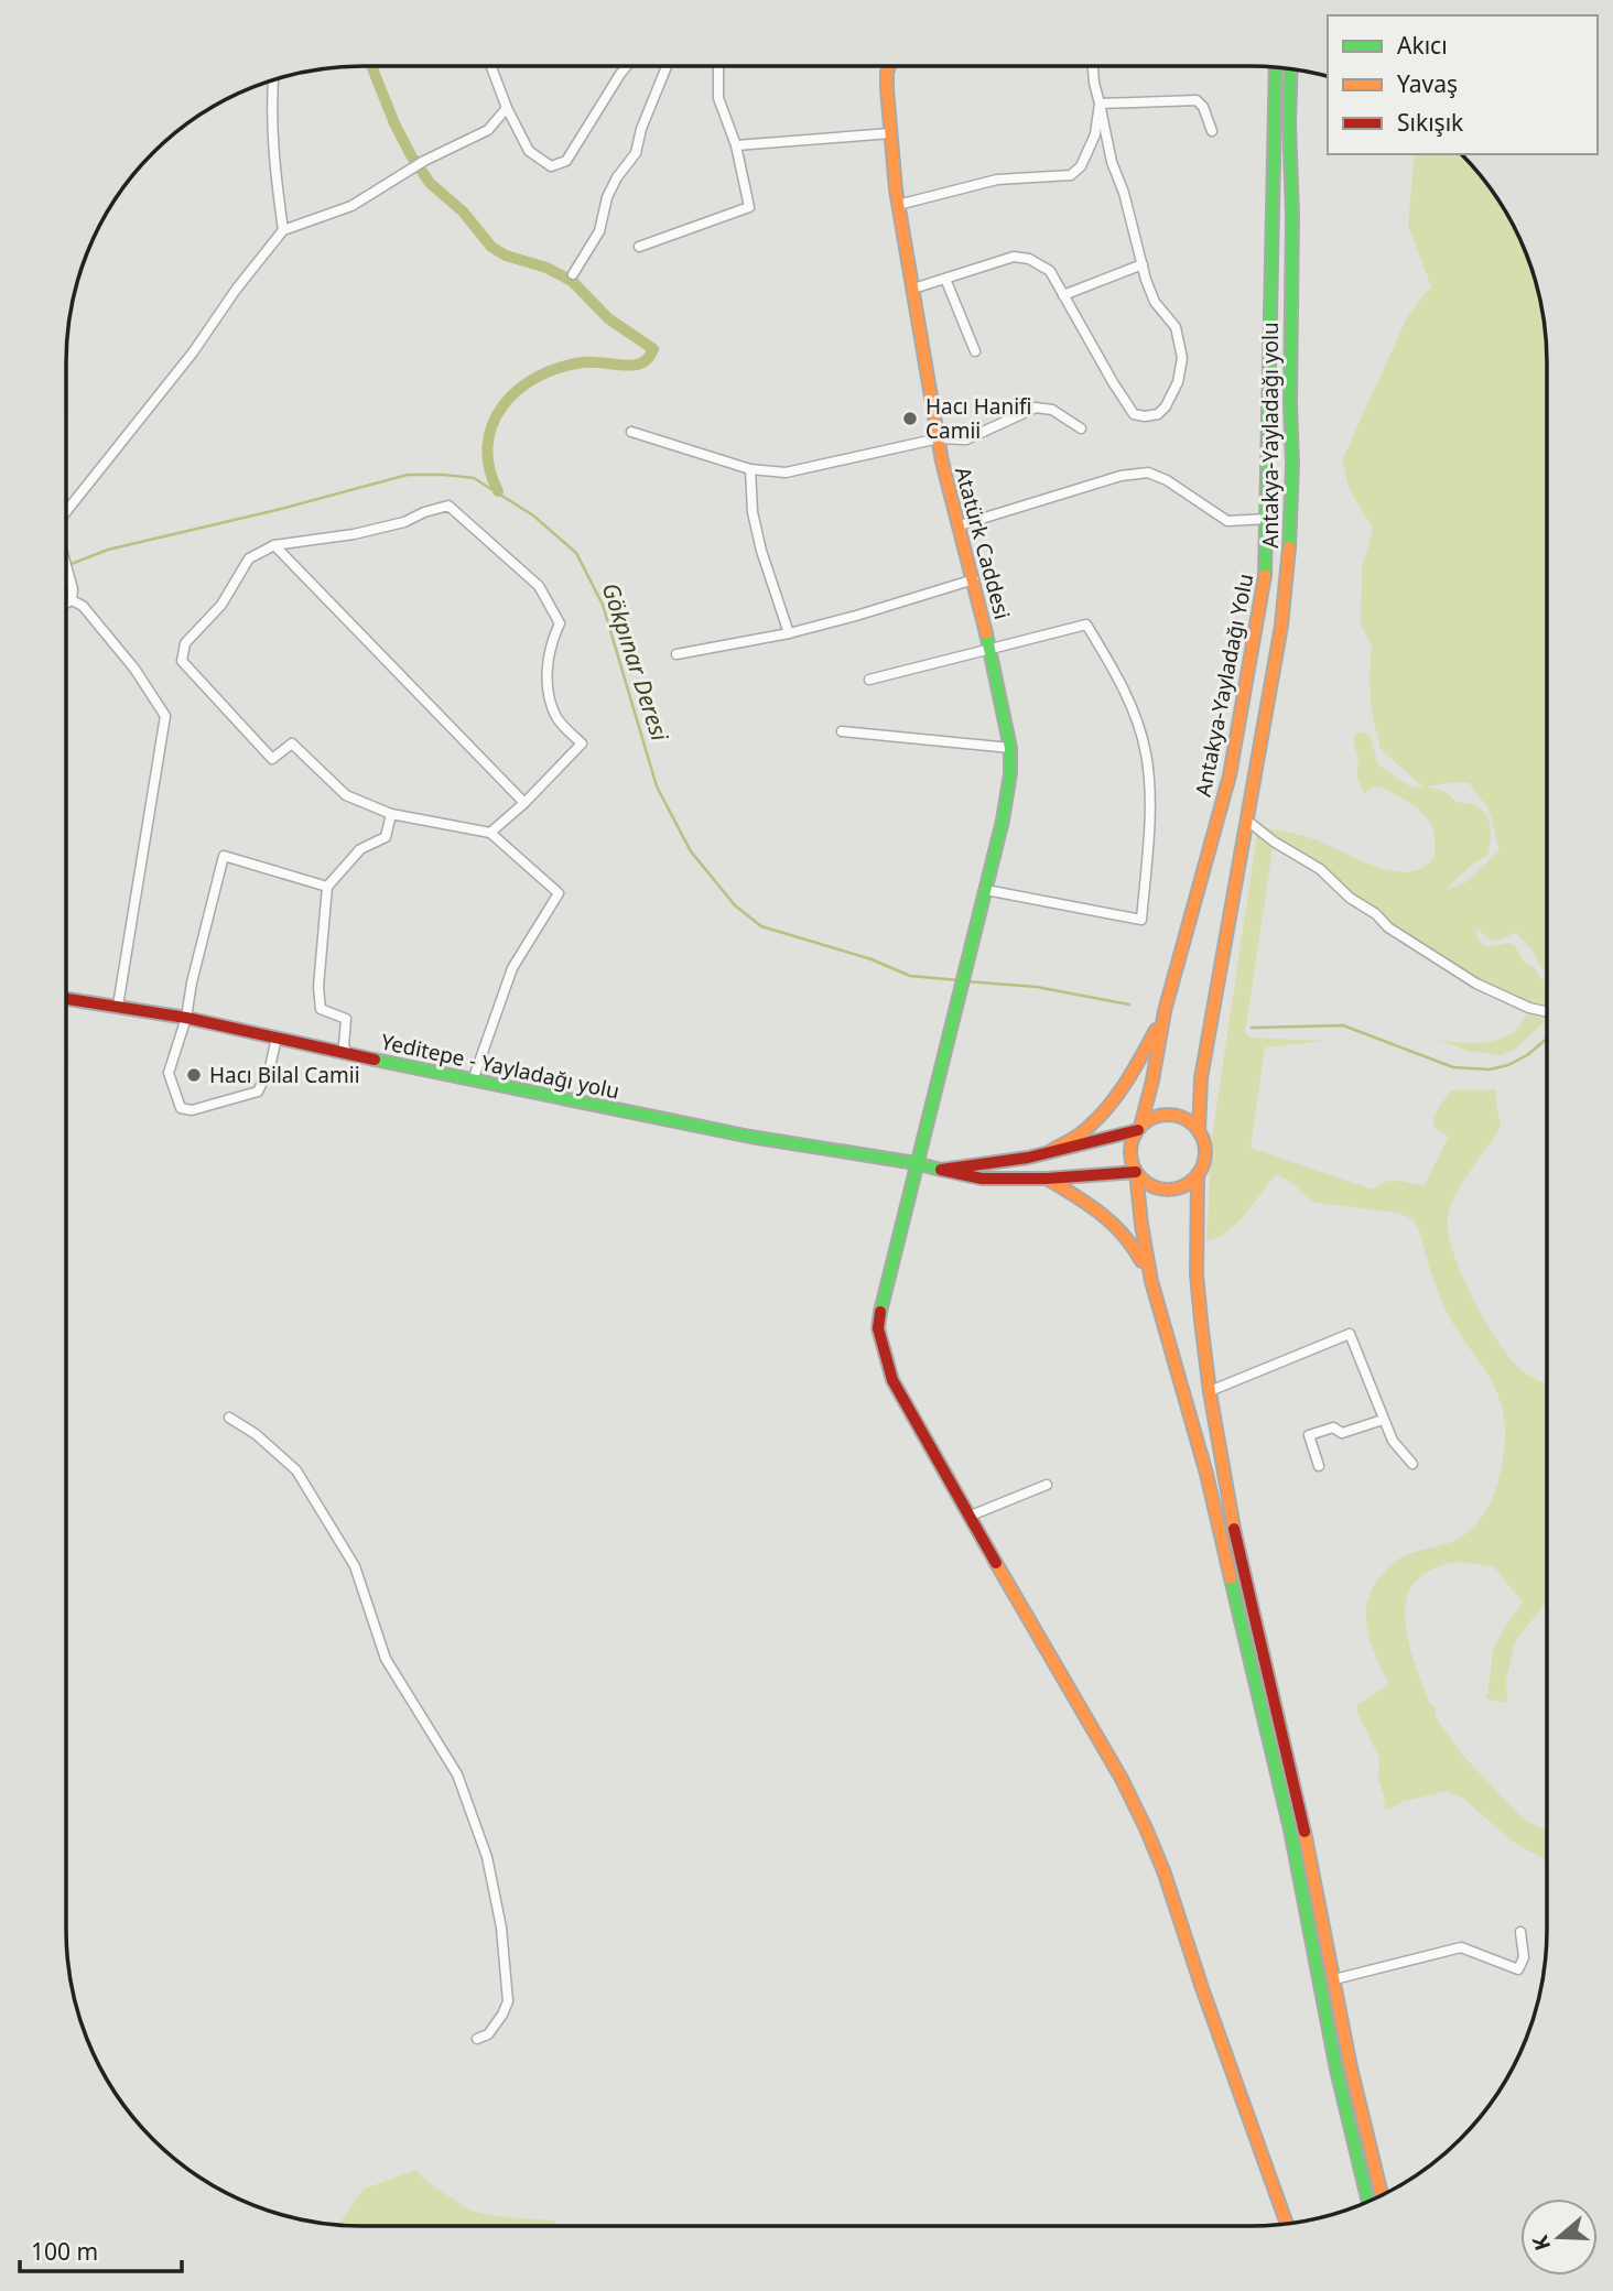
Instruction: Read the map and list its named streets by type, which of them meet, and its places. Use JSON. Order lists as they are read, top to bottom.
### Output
{
  "streets": {
    "main road": [
      "Antakya-Yayladağı yolu",
      "Atatürk Caddesi",
      "Antakya-Yayladağı Yolu",
      "Yeditepe - Yayladağı yolu"
    ]
  },
  "crossings": [
    ["Antakya-Yayladağı yolu", "Antakya-Yayladağı Yolu"],
    ["Antakya-Yayladağı yolu", "Yeditepe - Yayladağı yolu"],
    ["Atatürk Caddesi", "Yeditepe - Yayladağı yolu"],
    ["Antakya-Yayladağı Yolu", "Yeditepe - Yayladağı yolu"]
  ],
  "water": ["Gökpınar Deresi"],
  "places": ["Hacı Hanifi Camii", "Hacı Bilal Camii"],
  "legend": ["Akıcı", "Yavaş", "Sıkışık"],
  "scale_bar": "100 m",
  "north": "left"
}
